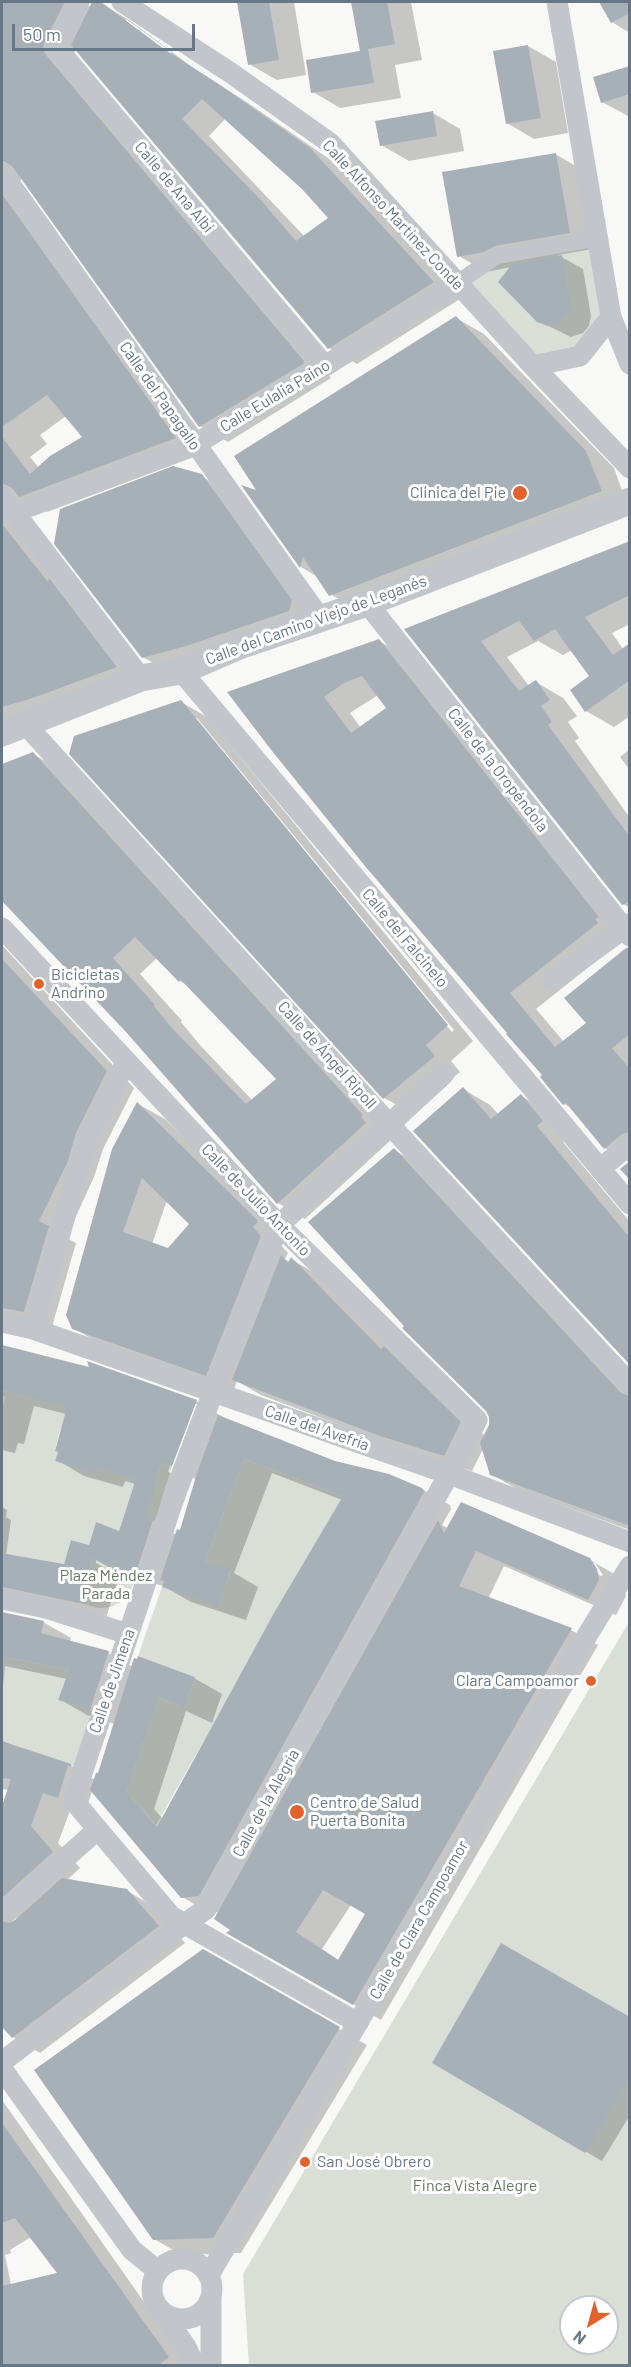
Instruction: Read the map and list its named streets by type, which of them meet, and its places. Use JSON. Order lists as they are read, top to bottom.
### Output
{
  "streets": {
    "street": [
      "Calle de Ana Albí",
      "Calle Alfonso Martínez Conde",
      "Calle del Papagallo",
      "Calle Eulalia Paino",
      "Calle del Camino Viejo de Leganés",
      "Calle de la Oropéndola",
      "Calle del Falcinelo",
      "Calle de Ángel Ripoll",
      "Calle de Julio Antonio",
      "Calle del Avefría",
      "Calle de Jimena",
      "Calle de la Alegría",
      "Calle de Clara Campoamor"
    ]
  },
  "crossings": [
    ["Calle de Ana Albí", "Calle Eulalia Paino"],
    ["Calle Alfonso Martínez Conde", "Calle Eulalia Paino"],
    ["Calle del Papagallo", "Calle Eulalia Paino"],
    ["Calle del Papagallo", "Calle del Camino Viejo de Leganés"],
    ["Calle del Camino Viejo de Leganés", "Calle de la Oropéndola"],
    ["Calle del Camino Viejo de Leganés", "Calle del Falcinelo"],
    ["Calle del Camino Viejo de Leganés", "Calle de Ángel Ripoll"],
    ["Calle de Julio Antonio", "Calle del Avefría"],
    ["Calle de Julio Antonio", "Calle de Jimena"],
    ["Calle de Julio Antonio", "Calle de la Alegría"],
    ["Calle del Avefría", "Calle de Jimena"],
    ["Calle del Avefría", "Calle de la Alegría"]
  ],
  "parks": ["Plaza Méndez Parada", "Finca Vista Alegre"],
  "places": [
    "Clinica del Pie",
    "Bicicletas Andrino",
    "Clara Campoamor",
    "Centro de Salud Puerta Bonita",
    "San José Obrero"
  ],
  "scale_bar": "50 m",
  "north": "bottom left"
}
